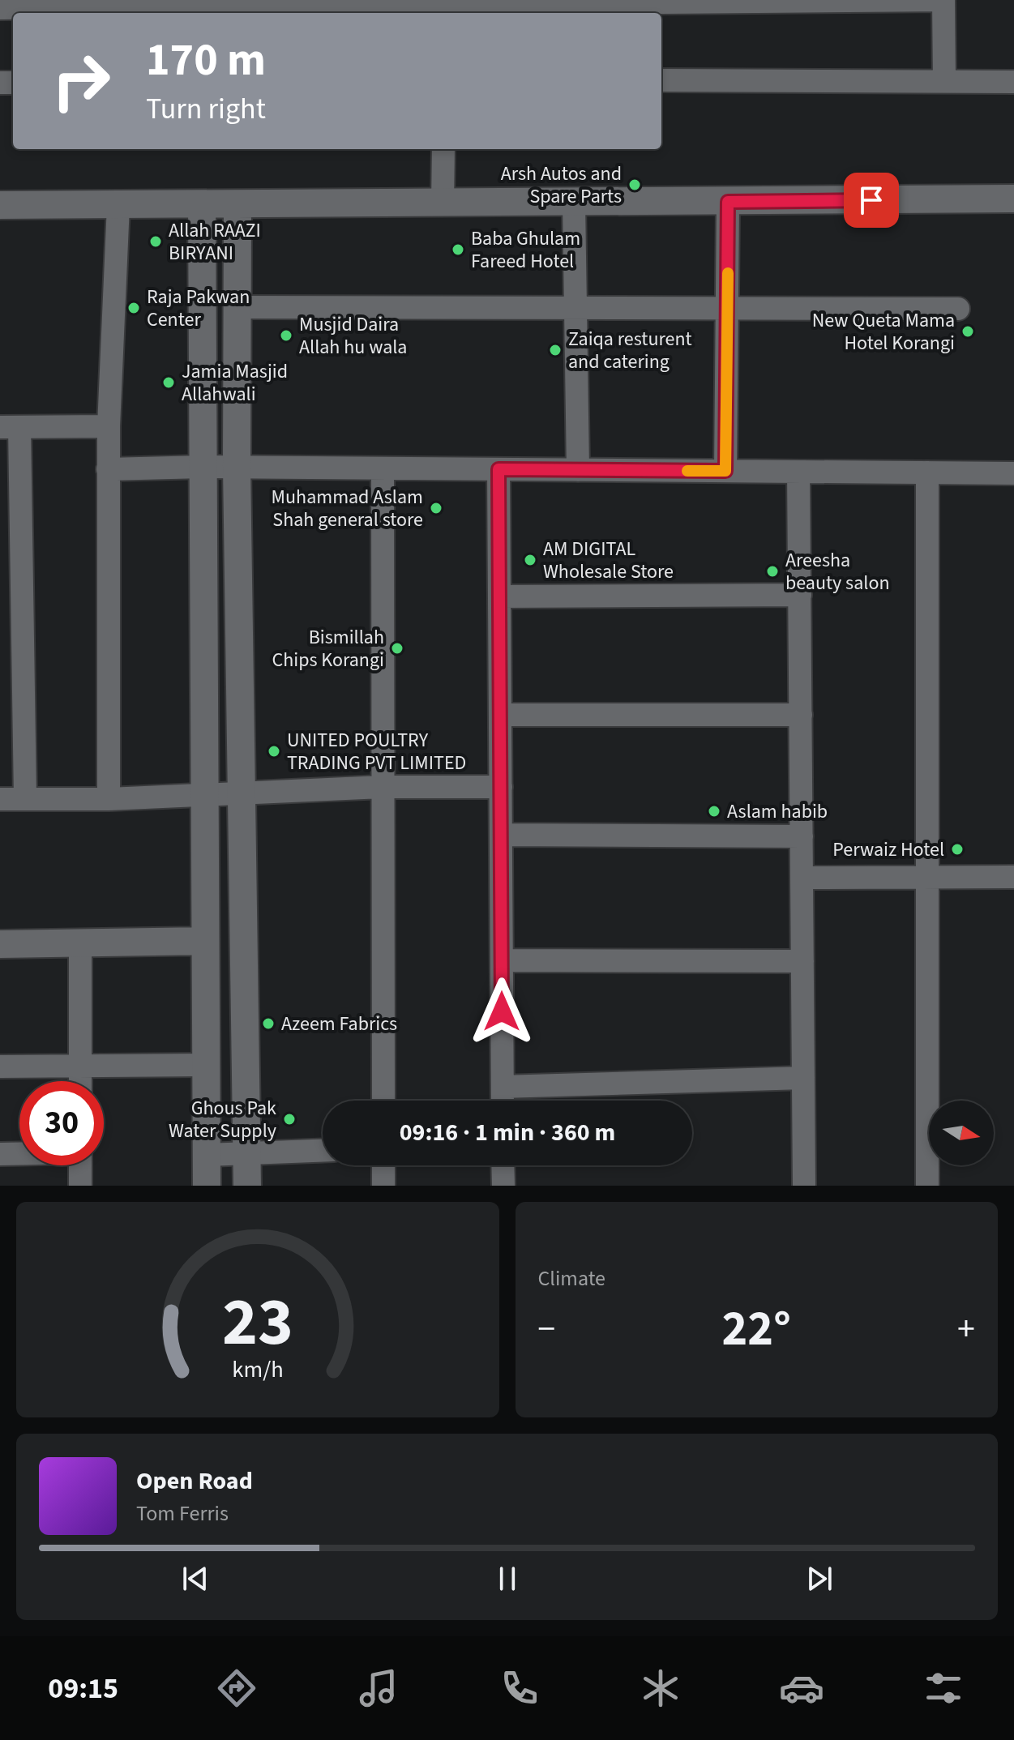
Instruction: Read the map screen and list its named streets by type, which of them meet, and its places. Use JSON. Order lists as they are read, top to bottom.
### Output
{
  "places": [
    "Arsh Autos and Spare Parts",
    "Allah RAAZI BIRYANI",
    "Baba Ghulam Fareed Hotel",
    "Raja Pakwan Center",
    "New Queta Mama Hotel Korangi",
    "Musjid Daira Allah hu wala",
    "Zaiqa resturent and catering",
    "Jamia Masjid Allahwali",
    "Muhammad Aslam Shah general store",
    "AM DIGITAL Wholesale Store",
    "Areesha beauty salon",
    "Bismillah Chips Korangi",
    "UNITED POULTRY TRADING PVT LIMITED",
    "Aslam habib",
    "Perwaiz Hotel",
    "Azeem Fabrics",
    "Ghous Pak Water Supply"
  ],
  "north": "right",
  "page": {
    "turn": ["170 m", "Turn right"],
    "limit": "30",
    "trip": "09:16 · 1 min · 360 m",
    "tile": "Climate",
    "heat": ["−", "22°", "+"],
    "song": ["Open Road", "Tom Ferris"],
    "tabs": "09:15",
    "gauge": ["23", "km/h"]
  }
}
